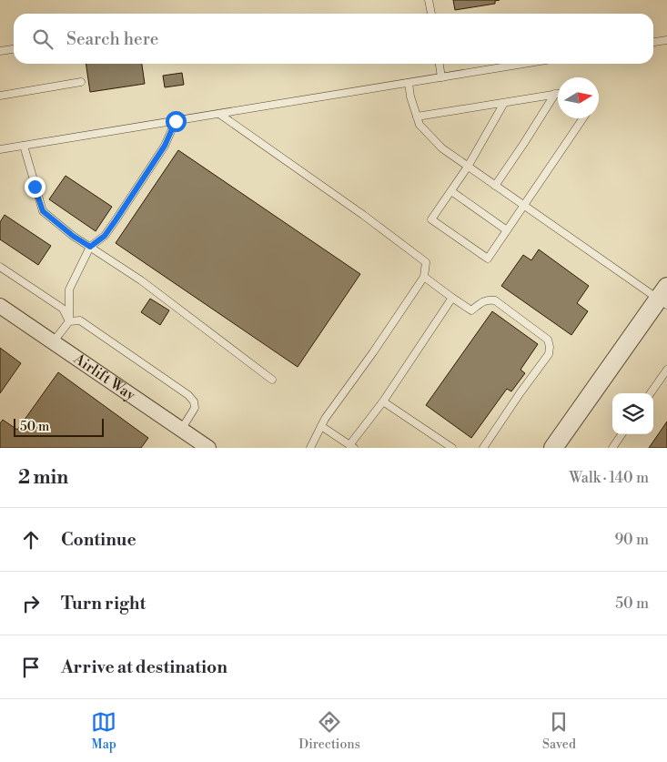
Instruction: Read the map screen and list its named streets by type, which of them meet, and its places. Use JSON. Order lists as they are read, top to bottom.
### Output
{
  "streets": {
    "street": ["Airlift Way"]
  },
  "scale_bar": "50 m",
  "north": "right",
  "page": {
    "search": "Search here",
    "scale": "50 m",
    "heading": ["2 min", "Walk · 140 m"],
    "list": [
      ["Continue", "90 m"],
      ["Turn right", "50 m"],
      "Arrive at destination"
    ],
    "nav": ["Map", "Directions", "Saved"]
  }
}
